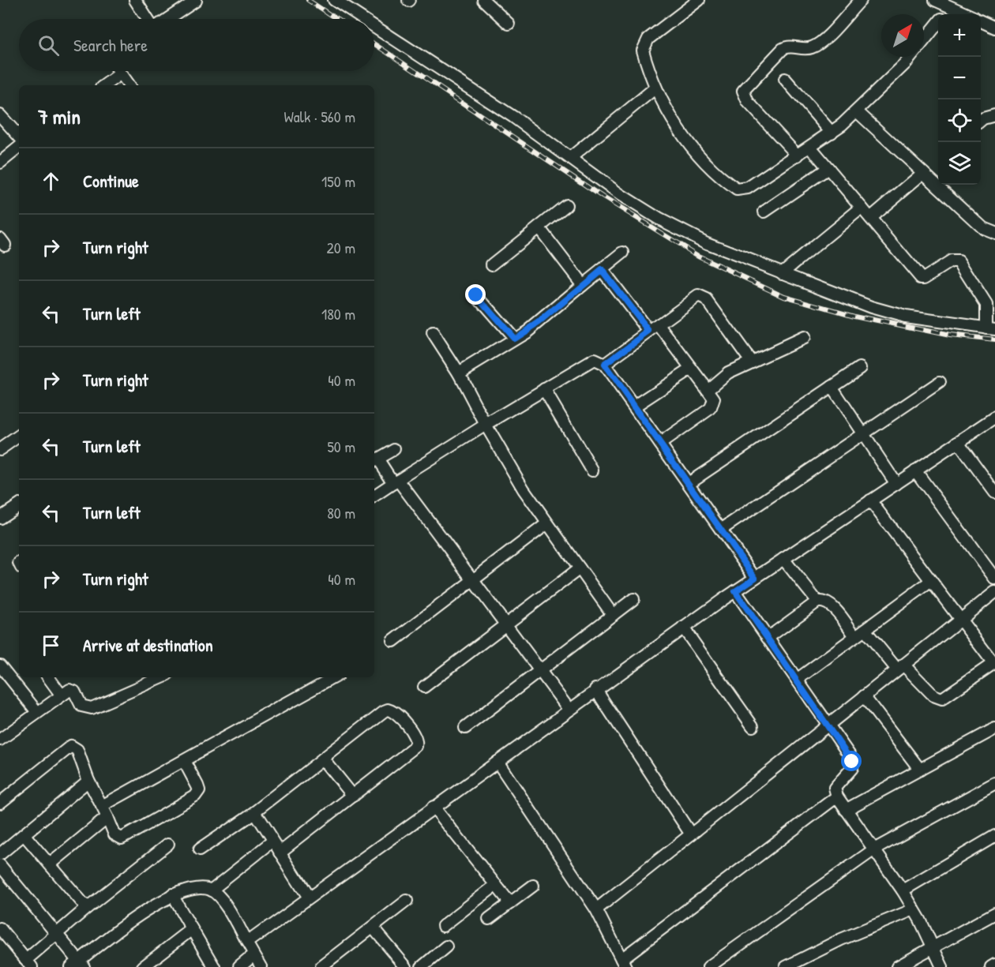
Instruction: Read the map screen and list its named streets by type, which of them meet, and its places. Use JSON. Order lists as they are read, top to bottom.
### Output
{
  "north": "top right",
  "page": {
    "map_buttons": ["+", "−"],
    "search": "Search here",
    "heading": ["7 min", "Walk · 560 m"],
    "list": [
      ["Continue", "150 m"],
      ["Turn right", "20 m"],
      ["Turn left", "180 m"],
      ["Turn right", "40 m"],
      ["Turn left", "50 m"],
      ["Turn left", "80 m"],
      ["Turn right", "40 m"],
      "Arrive at destination"
    ]
  }
}
